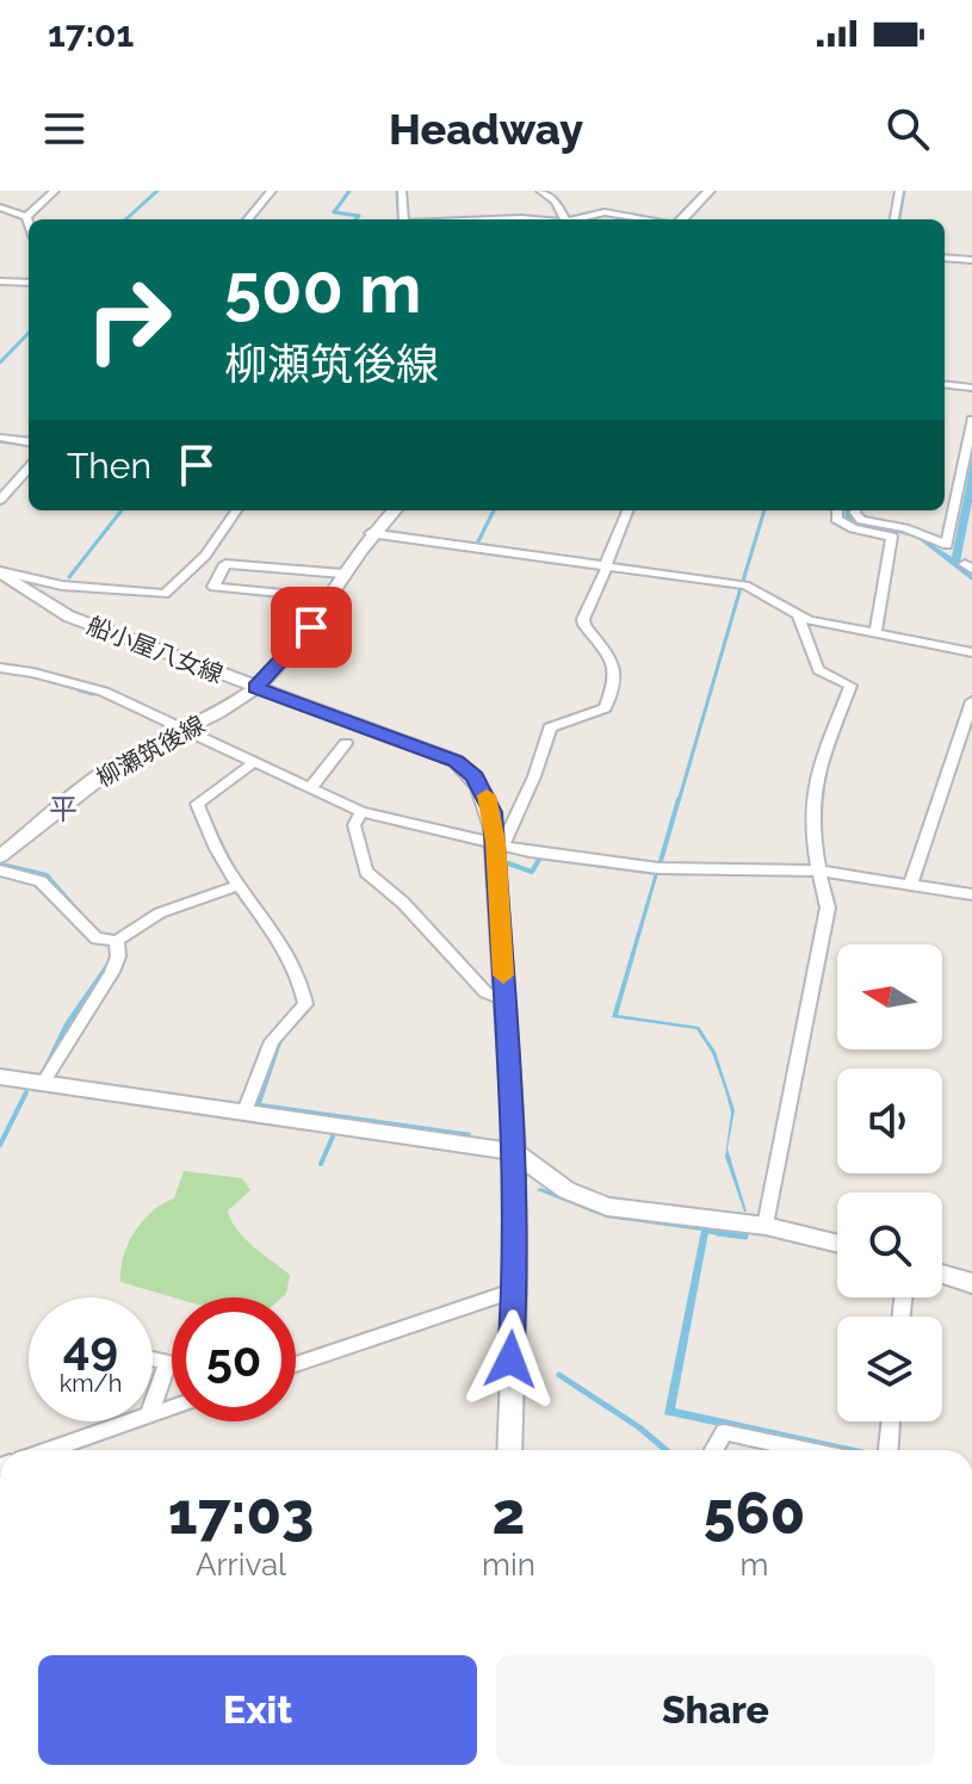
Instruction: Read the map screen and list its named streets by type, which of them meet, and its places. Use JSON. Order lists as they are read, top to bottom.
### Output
{
  "streets": {
    "main road": ["船小屋八女線", "柳瀬筑後線"]
  },
  "crossings": [
    ["船小屋八女線", "柳瀬筑後線"]
  ],
  "districts": ["平"],
  "north": "left",
  "page": {
    "status": "17:01",
    "header": "Headway",
    "turn": ["500 m", "柳瀬筑後線"],
    "then": "Then",
    "speed": "49 km/h",
    "limit": "50",
    "eta": [
      "17:03",
      "Arrival",
      "2",
      "min",
      "560",
      "m"
    ],
    "buttons": ["Exit", "Share"]
  }
}
